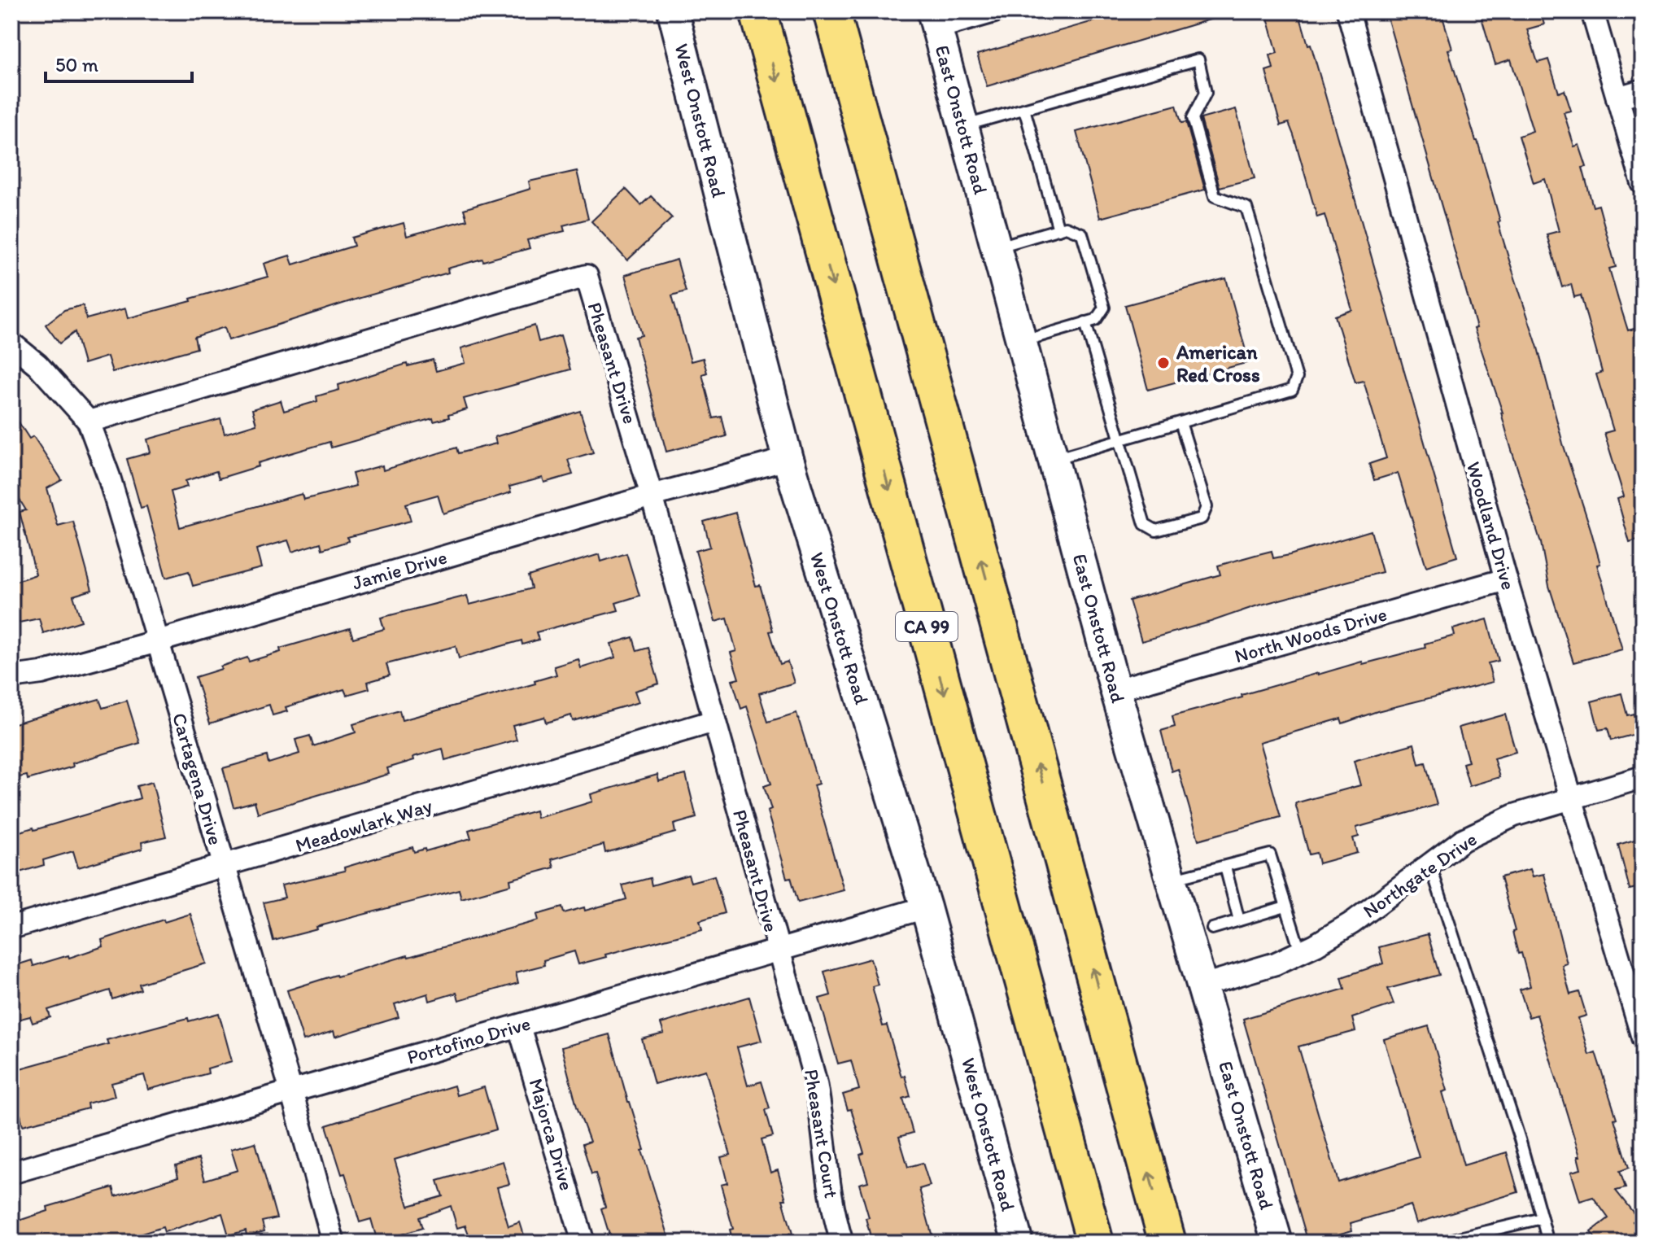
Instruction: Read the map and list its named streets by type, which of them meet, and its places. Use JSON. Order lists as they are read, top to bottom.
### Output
{
  "streets": {
    "highway": ["CA 99"],
    "street": [
      "East Onstott Road",
      "West Onstott Road",
      "Pheasant Drive",
      "Woodland Drive",
      "Jamie Drive",
      "North Woods Drive",
      "Cartagena Drive",
      "Meadowlark Way",
      "Northgate Drive",
      "Portofino Drive",
      "Pheasant Court",
      "Majorca Drive"
    ]
  },
  "crossings": [
    ["East Onstott Road", "North Woods Drive"],
    ["East Onstott Road", "Northgate Drive"],
    ["West Onstott Road", "Jamie Drive"],
    ["West Onstott Road", "Portofino Drive"],
    ["Pheasant Drive", "Jamie Drive"],
    ["Pheasant Drive", "Cartagena Drive"],
    ["Pheasant Drive", "Meadowlark Way"],
    ["Pheasant Drive", "Portofino Drive"],
    ["Pheasant Drive", "Pheasant Court"],
    ["Woodland Drive", "North Woods Drive"],
    ["Woodland Drive", "Northgate Drive"],
    ["Jamie Drive", "Cartagena Drive"],
    ["Cartagena Drive", "Meadowlark Way"],
    ["Cartagena Drive", "Portofino Drive"],
    ["Portofino Drive", "Pheasant Court"],
    ["Portofino Drive", "Majorca Drive"]
  ],
  "places": ["American Red Cross"],
  "scale_bar": "50 m"
}
